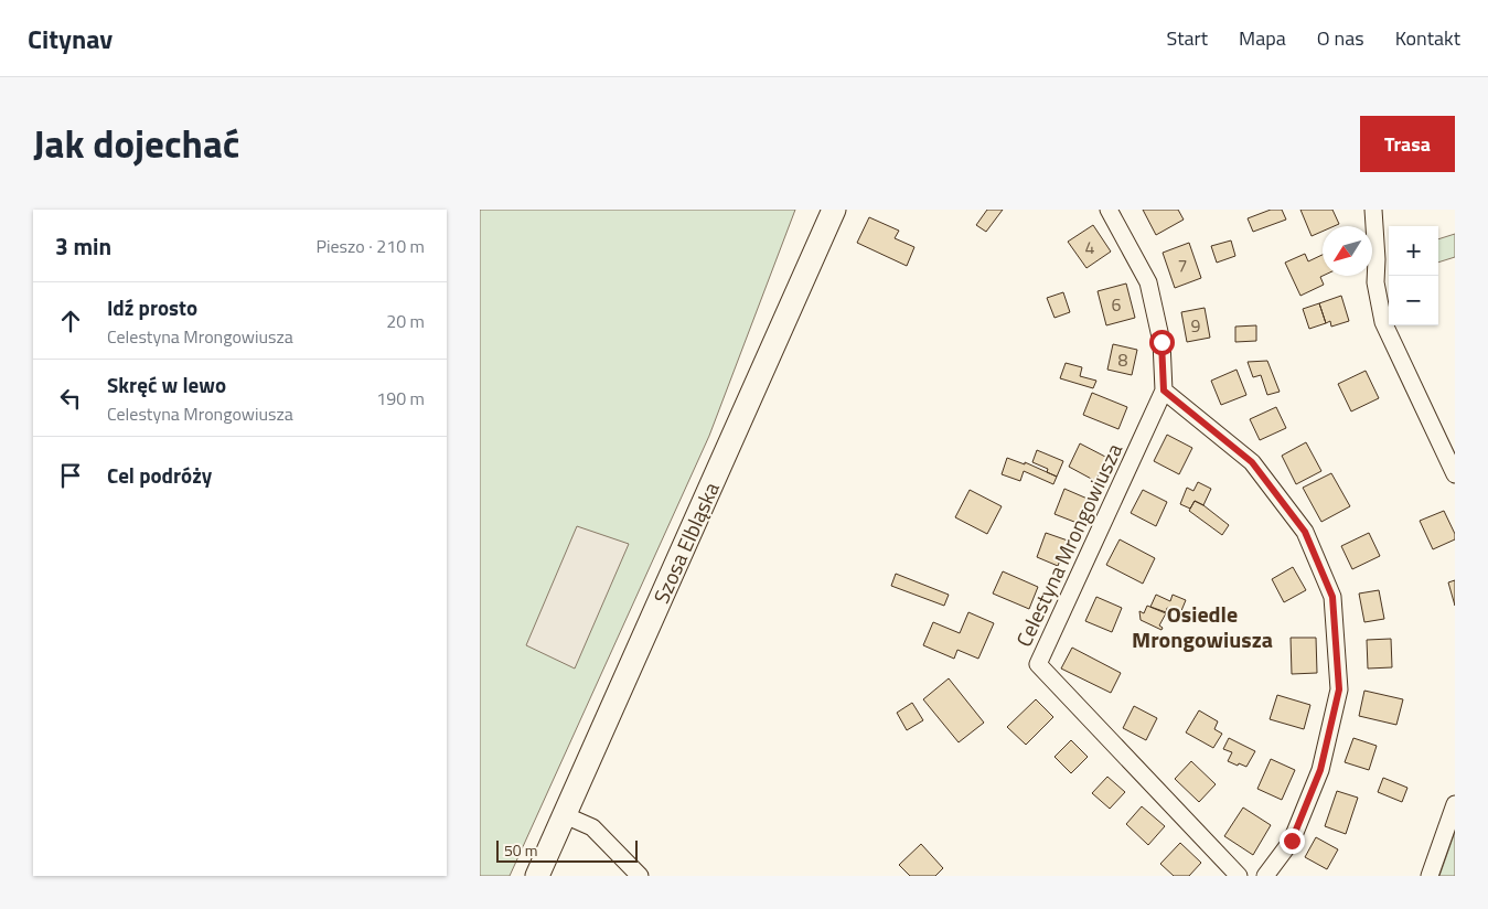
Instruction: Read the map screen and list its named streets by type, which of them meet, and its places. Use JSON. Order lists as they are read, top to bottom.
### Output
{
  "streets": {
    "main road": ["Szosa Elbląska"],
    "street": ["Celestyna Mrongowiusza"]
  },
  "districts": ["Osiedle Mrongowiusza"],
  "house_numbers": [
    "4",
    "7",
    "6",
    "9",
    "8"
  ],
  "scale_bar": "50 m",
  "north": "bottom left",
  "page": {
    "header": "Citynav",
    "nav": [
      "Start",
      "Mapa",
      "O nas",
      "Kontakt"
    ],
    "title": "Jak dojechać",
    "buttons": "Trasa",
    "heading": ["3 min", "Pieszo · 210 m"],
    "map_buttons": ["+", "−"],
    "list": [
      ["Idź prosto", "Celestyna Mrongowiusza", "20 m"],
      ["Skręć w lewo", "Celestyna Mrongowiusza", "190 m"],
      "Cel podróży"
    ],
    "scale": "50 m"
  }
}
